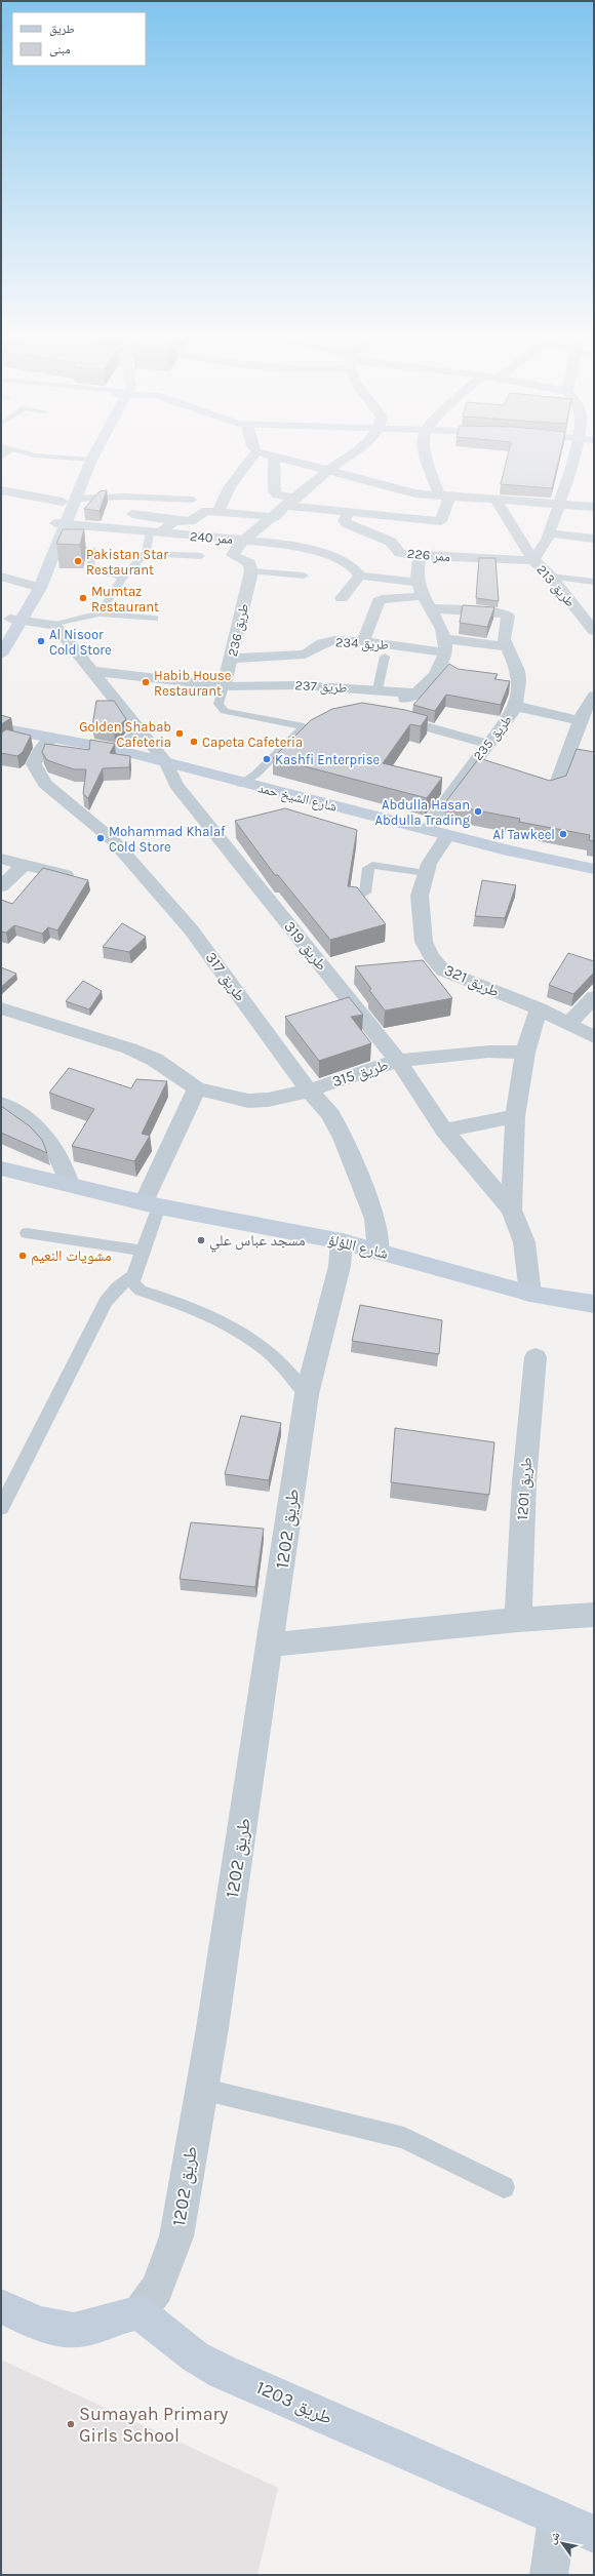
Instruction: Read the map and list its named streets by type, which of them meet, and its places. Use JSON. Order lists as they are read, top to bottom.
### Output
{
  "streets": {
    "street": [
      "ممر 240",
      "ممر 226",
      "طريق 213",
      "طريق 236",
      "طريق 234",
      "طريق 237",
      "طريق 235",
      "شارع الشيخ حمد",
      "طريق 319",
      "طريق 317",
      "طريق 321",
      "طريق 315",
      "شارع اللؤلؤ",
      "طريق 1201",
      "طريق 1202",
      "طريق 1203"
    ]
  },
  "crossings": [
    ["ممر 226", "طريق 213"],
    ["طريق 236", "طريق 234"],
    ["طريق 236", "طريق 237"],
    ["طريق 234", "طريق 237"],
    ["طريق 234", "طريق 235"],
    ["طريق 235", "شارع الشيخ حمد"],
    ["طريق 235", "طريق 321"],
    ["شارع الشيخ حمد", "طريق 319"],
    ["شارع الشيخ حمد", "طريق 317"],
    ["شارع الشيخ حمد", "طريق 321"],
    ["طريق 319", "طريق 321"],
    ["طريق 319", "طريق 315"],
    ["طريق 319", "شارع اللؤلؤ"],
    ["طريق 317", "طريق 315"],
    ["طريق 317", "شارع اللؤلؤ"],
    ["شارع اللؤلؤ", "طريق 1202"],
    ["طريق 1202", "طريق 1203"]
  ],
  "places": [
    "Pakistan Star Restaurant",
    "Mumtaz Restaurant",
    "Al Nisoor Cold Store",
    "Habib House Restaurant",
    "Golden Shabab Cafeteria",
    "Capeta Cafeteria",
    "Kashfi Enterprise",
    "Abdulla Hasan Abdulla Trading",
    "Al Tawkeel",
    "Mohammad Khalaf Cold Store",
    "مسجد عباس علي",
    "مشويات النعيم",
    "Sumayah Primary Girls School"
  ],
  "legend": ["طريق", "مبنى"],
  "north": "top left"
}
